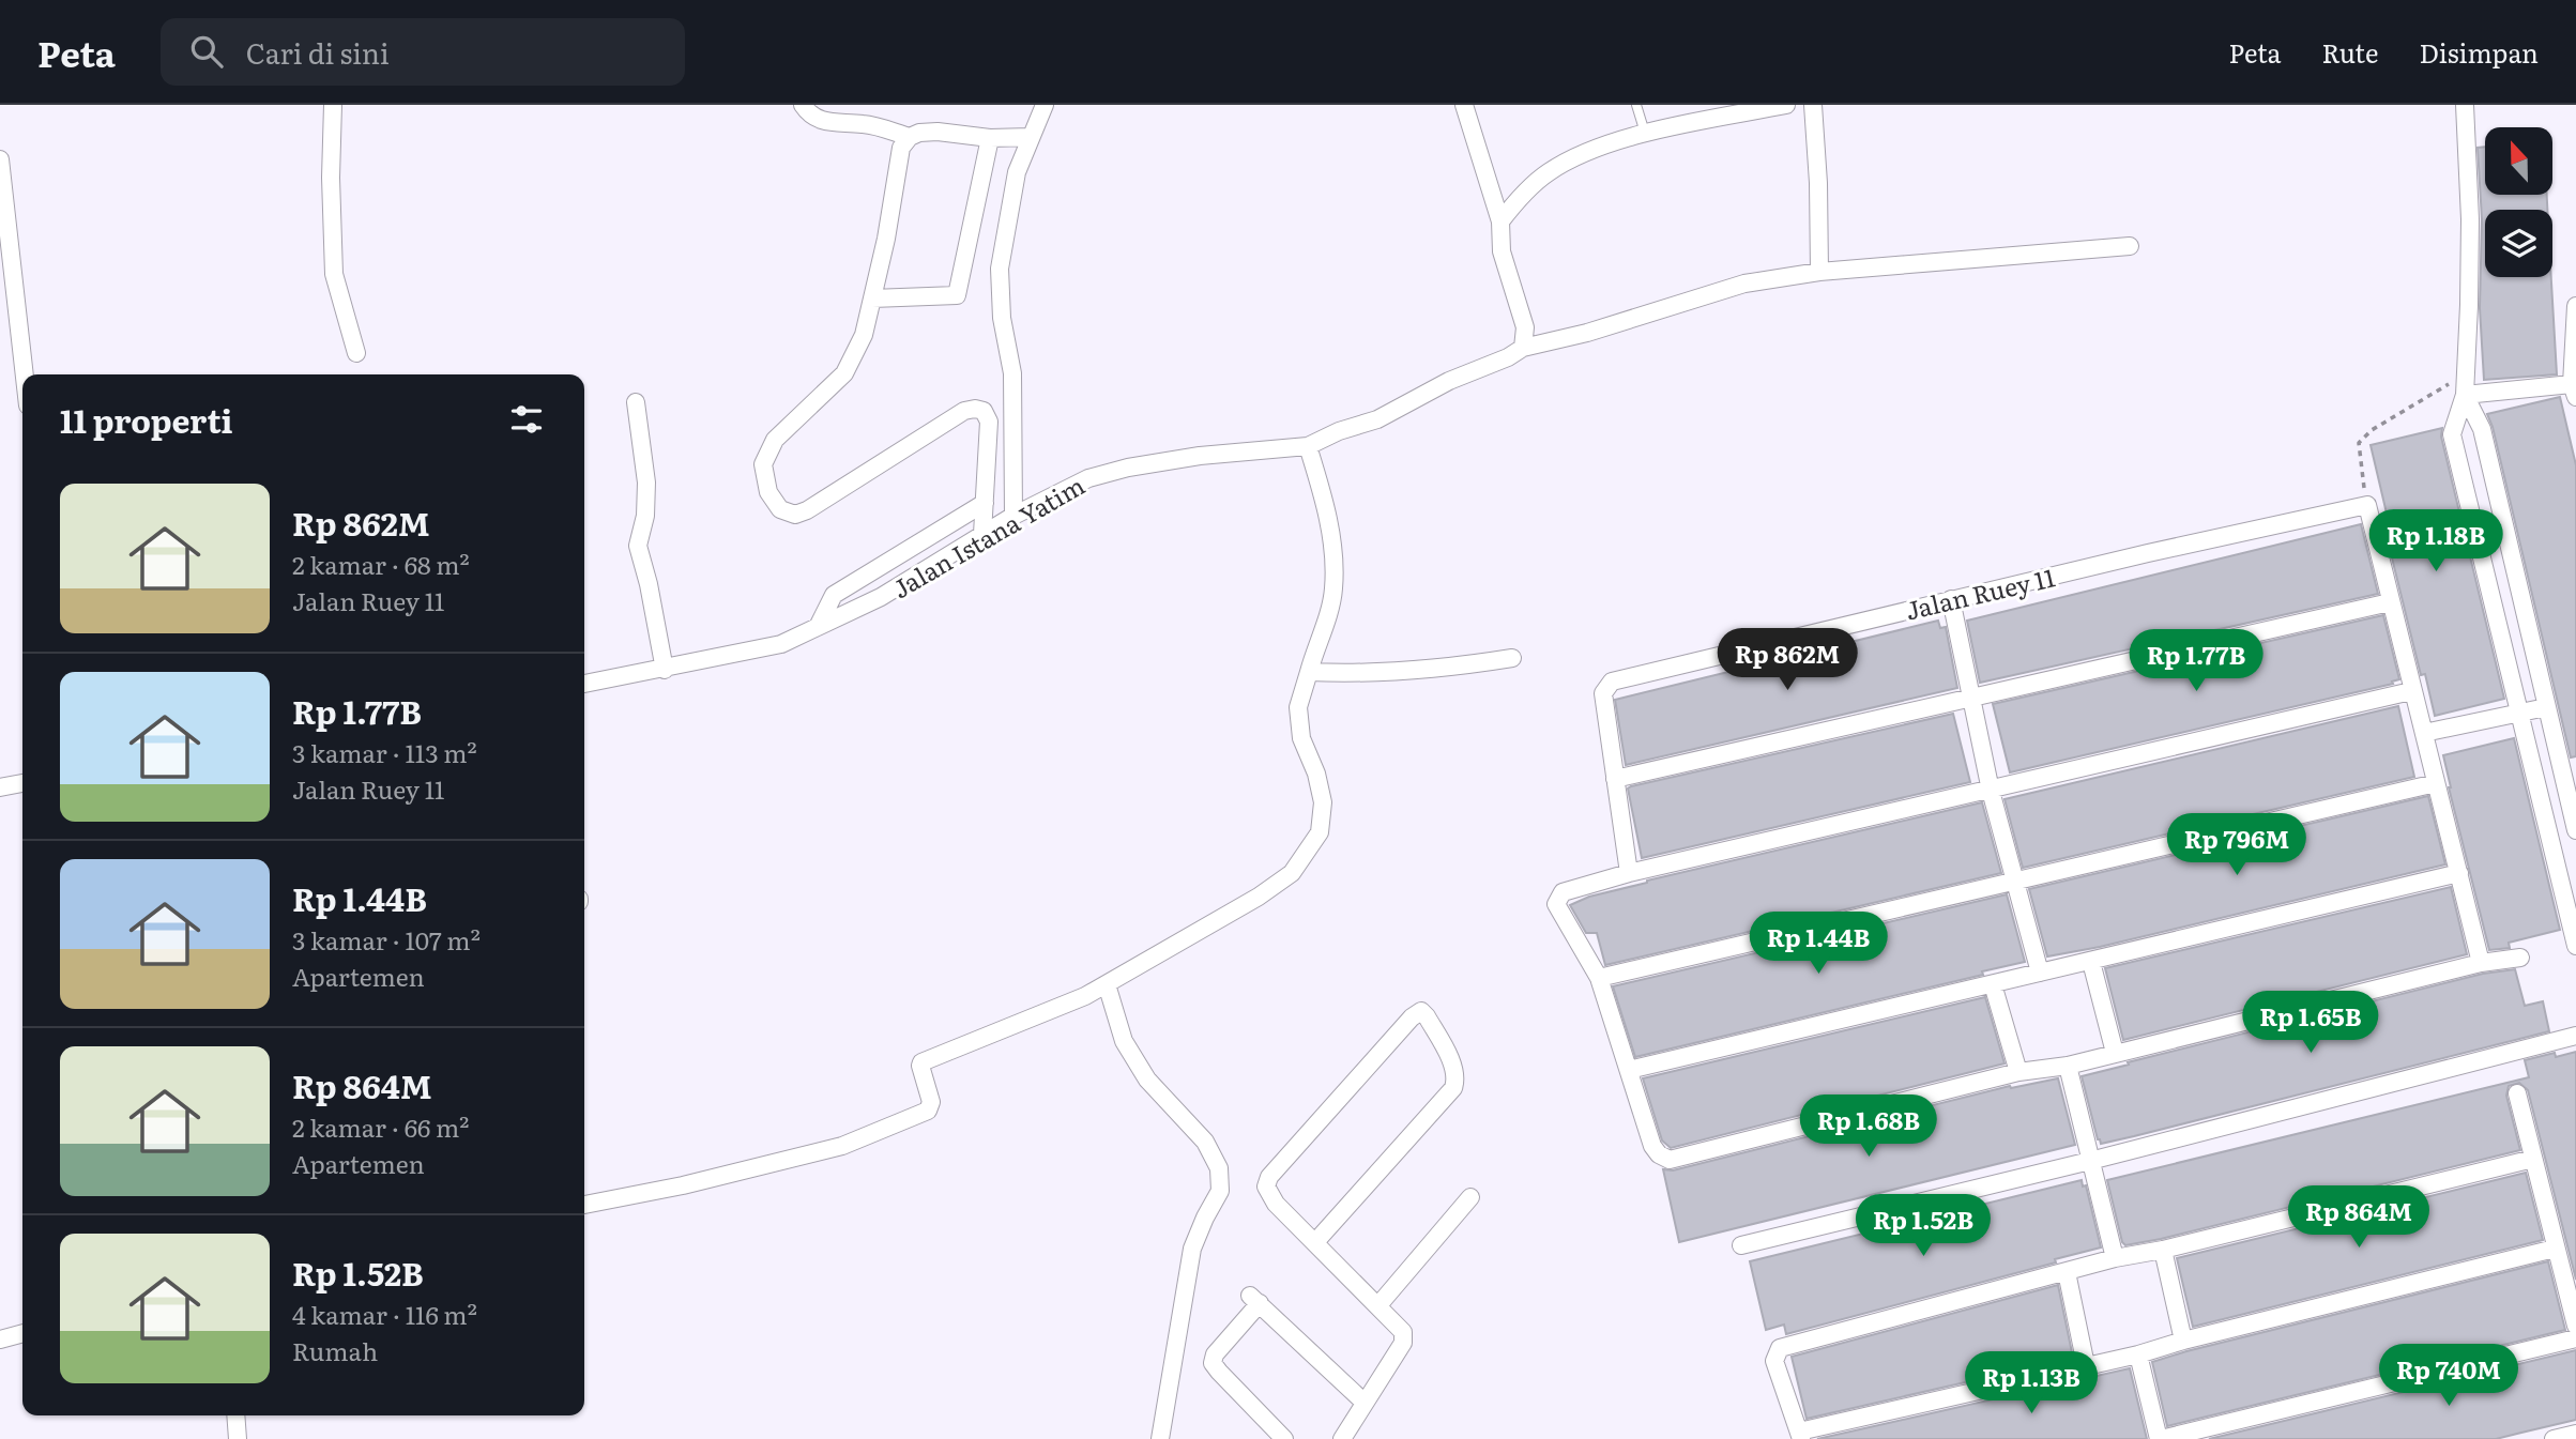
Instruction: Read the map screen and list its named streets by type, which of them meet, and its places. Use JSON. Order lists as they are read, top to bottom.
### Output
{
  "streets": {
    "street": ["Jalan Istana Yatim", "Jalan Ruey 11"]
  },
  "north": "top",
  "page": {
    "header": "Peta",
    "search": "Cari di sini",
    "nav": ["Peta", "Rute", "Disimpan"],
    "heading": "11 properti",
    "list": [
      {
        "name": "Rp 862M",
        "note": "2 kamar · 68 m² · Jalan Ruey 11"
      },
      {
        "name": "Rp 1.77B",
        "note": "3 kamar · 113 m² · Jalan Ruey 11"
      },
      {
        "name": "Rp 1.44B",
        "note": "3 kamar · 107 m² · Apartemen"
      },
      {
        "name": "Rp 864M",
        "note": "2 kamar · 66 m² · Apartemen"
      },
      {
        "name": "Rp 1.52B",
        "note": "4 kamar · 116 m² · Rumah"
      }
    ],
    "price": [
      "Rp 1.18B",
      "Rp 862M",
      "Rp 1.77B",
      "Rp 796M",
      "Rp 1.44B",
      "Rp 1.65B",
      "Rp 1.68B",
      "Rp 864M",
      "Rp 1.52B",
      "Rp 740M",
      "Rp 1.13B"
    ]
  }
}
